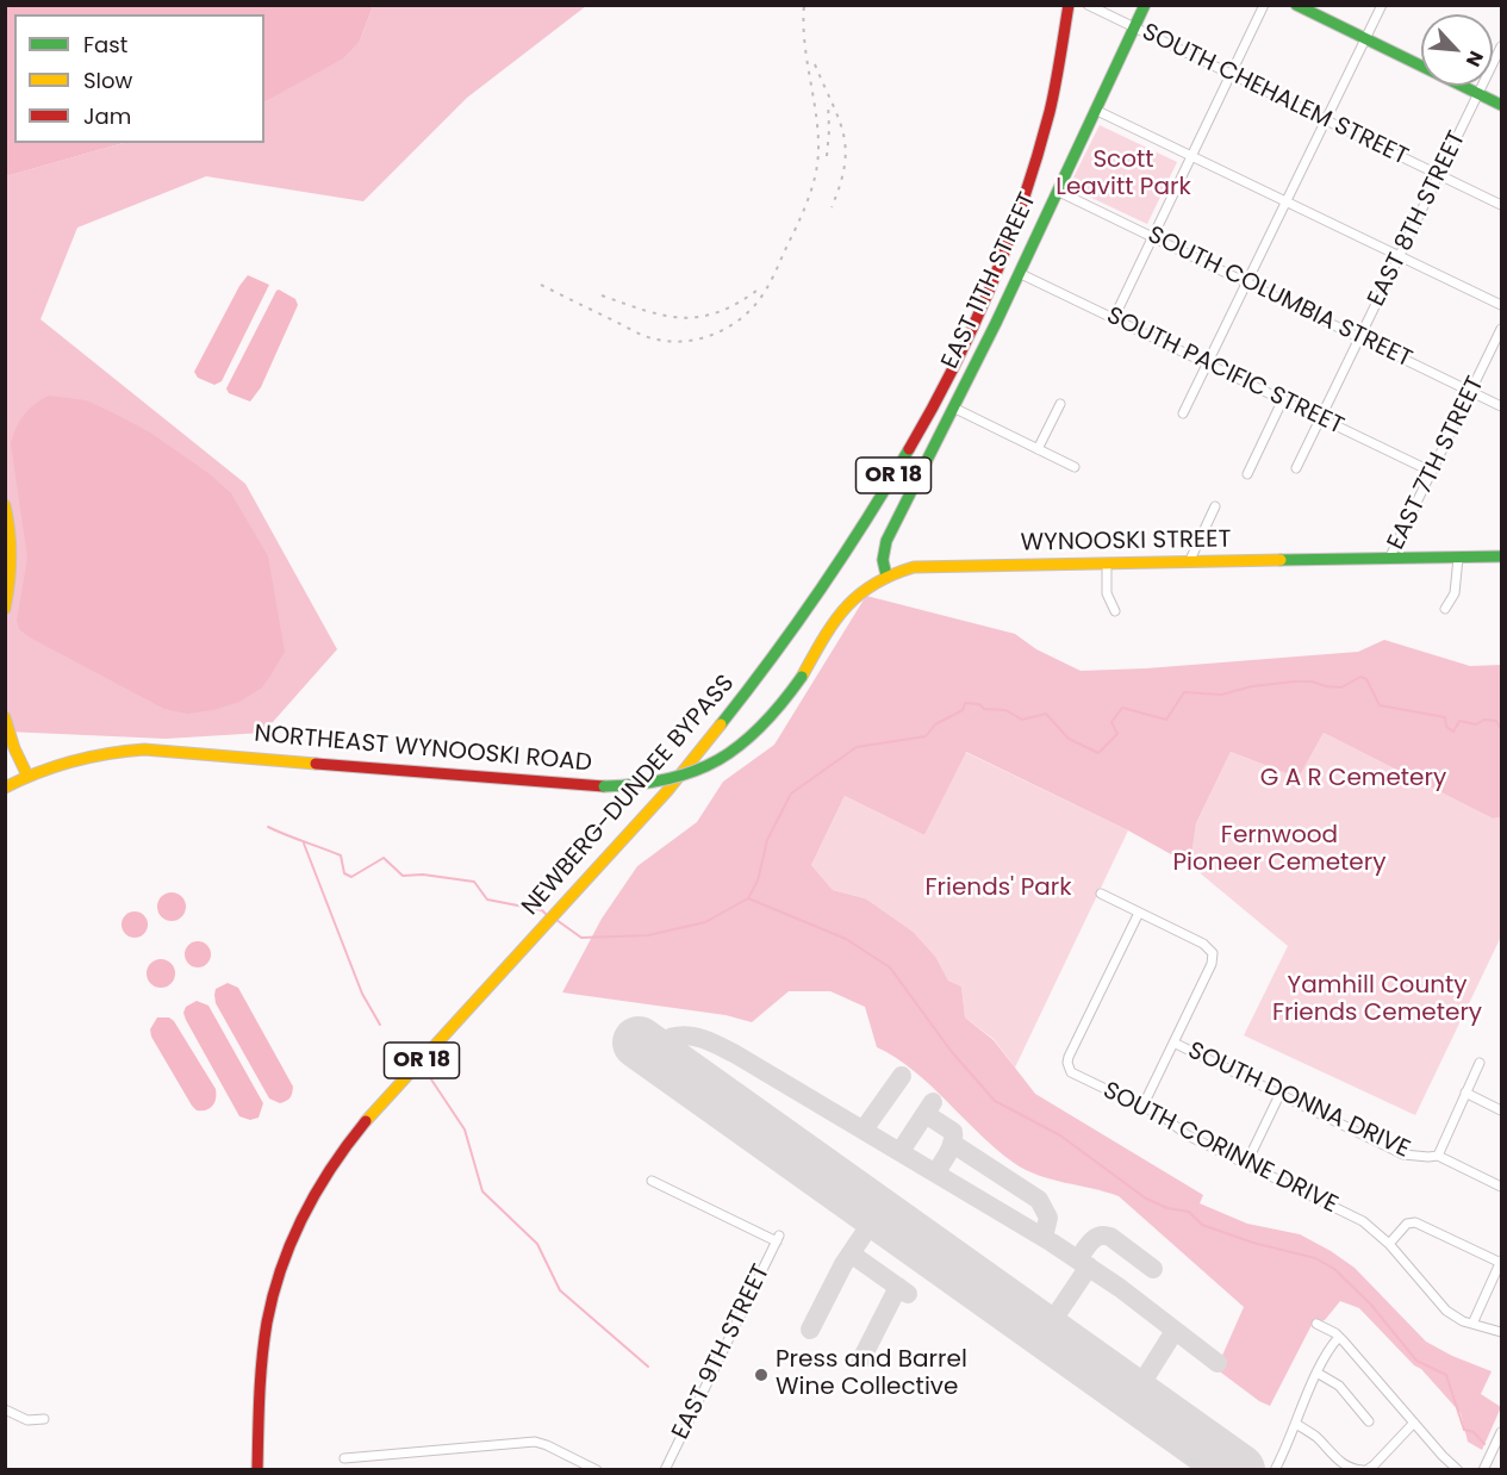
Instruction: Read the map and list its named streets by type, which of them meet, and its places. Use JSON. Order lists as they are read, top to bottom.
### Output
{
  "streets": {
    "main road": [
      "EAST 11TH STREET",
      "OR 18",
      "WYNOOSKI STREET",
      "NORTHEAST WYNOOSKI ROAD",
      "NEWBERG-DUNDEE BYPASS"
    ],
    "street": [
      "SOUTH CHEHALEM STREET",
      "EAST 8TH STREET",
      "SOUTH COLUMBIA STREET",
      "SOUTH PACIFIC STREET",
      "EAST 7TH STREET",
      "SOUTH DONNA DRIVE",
      "SOUTH CORINNE DRIVE",
      "EAST 9TH STREET"
    ]
  },
  "crossings": [
    ["SOUTH CHEHALEM STREET", "EAST 8TH STREET"],
    ["SOUTH CHEHALEM STREET", "EAST 11TH STREET"],
    ["EAST 8TH STREET", "SOUTH COLUMBIA STREET"],
    ["EAST 8TH STREET", "SOUTH PACIFIC STREET"],
    ["EAST 11TH STREET", "SOUTH COLUMBIA STREET"],
    ["EAST 11TH STREET", "SOUTH PACIFIC STREET"],
    ["EAST 11TH STREET", "WYNOOSKI STREET"],
    ["SOUTH COLUMBIA STREET", "EAST 7TH STREET"],
    ["SOUTH PACIFIC STREET", "EAST 7TH STREET"],
    ["EAST 7TH STREET", "WYNOOSKI STREET"],
    ["WYNOOSKI STREET", "NORTHEAST WYNOOSKI ROAD"]
  ],
  "parks": [
    "Scott Leavitt Park",
    "G A R Cemetery",
    "Fernwood Pioneer Cemetery",
    "Friends' Park",
    "Yamhill County Friends Cemetery"
  ],
  "places": ["Press and Barrel Wine Collective"],
  "legend": ["Fast", "Slow", "Jam"],
  "north": "bottom right"
}
